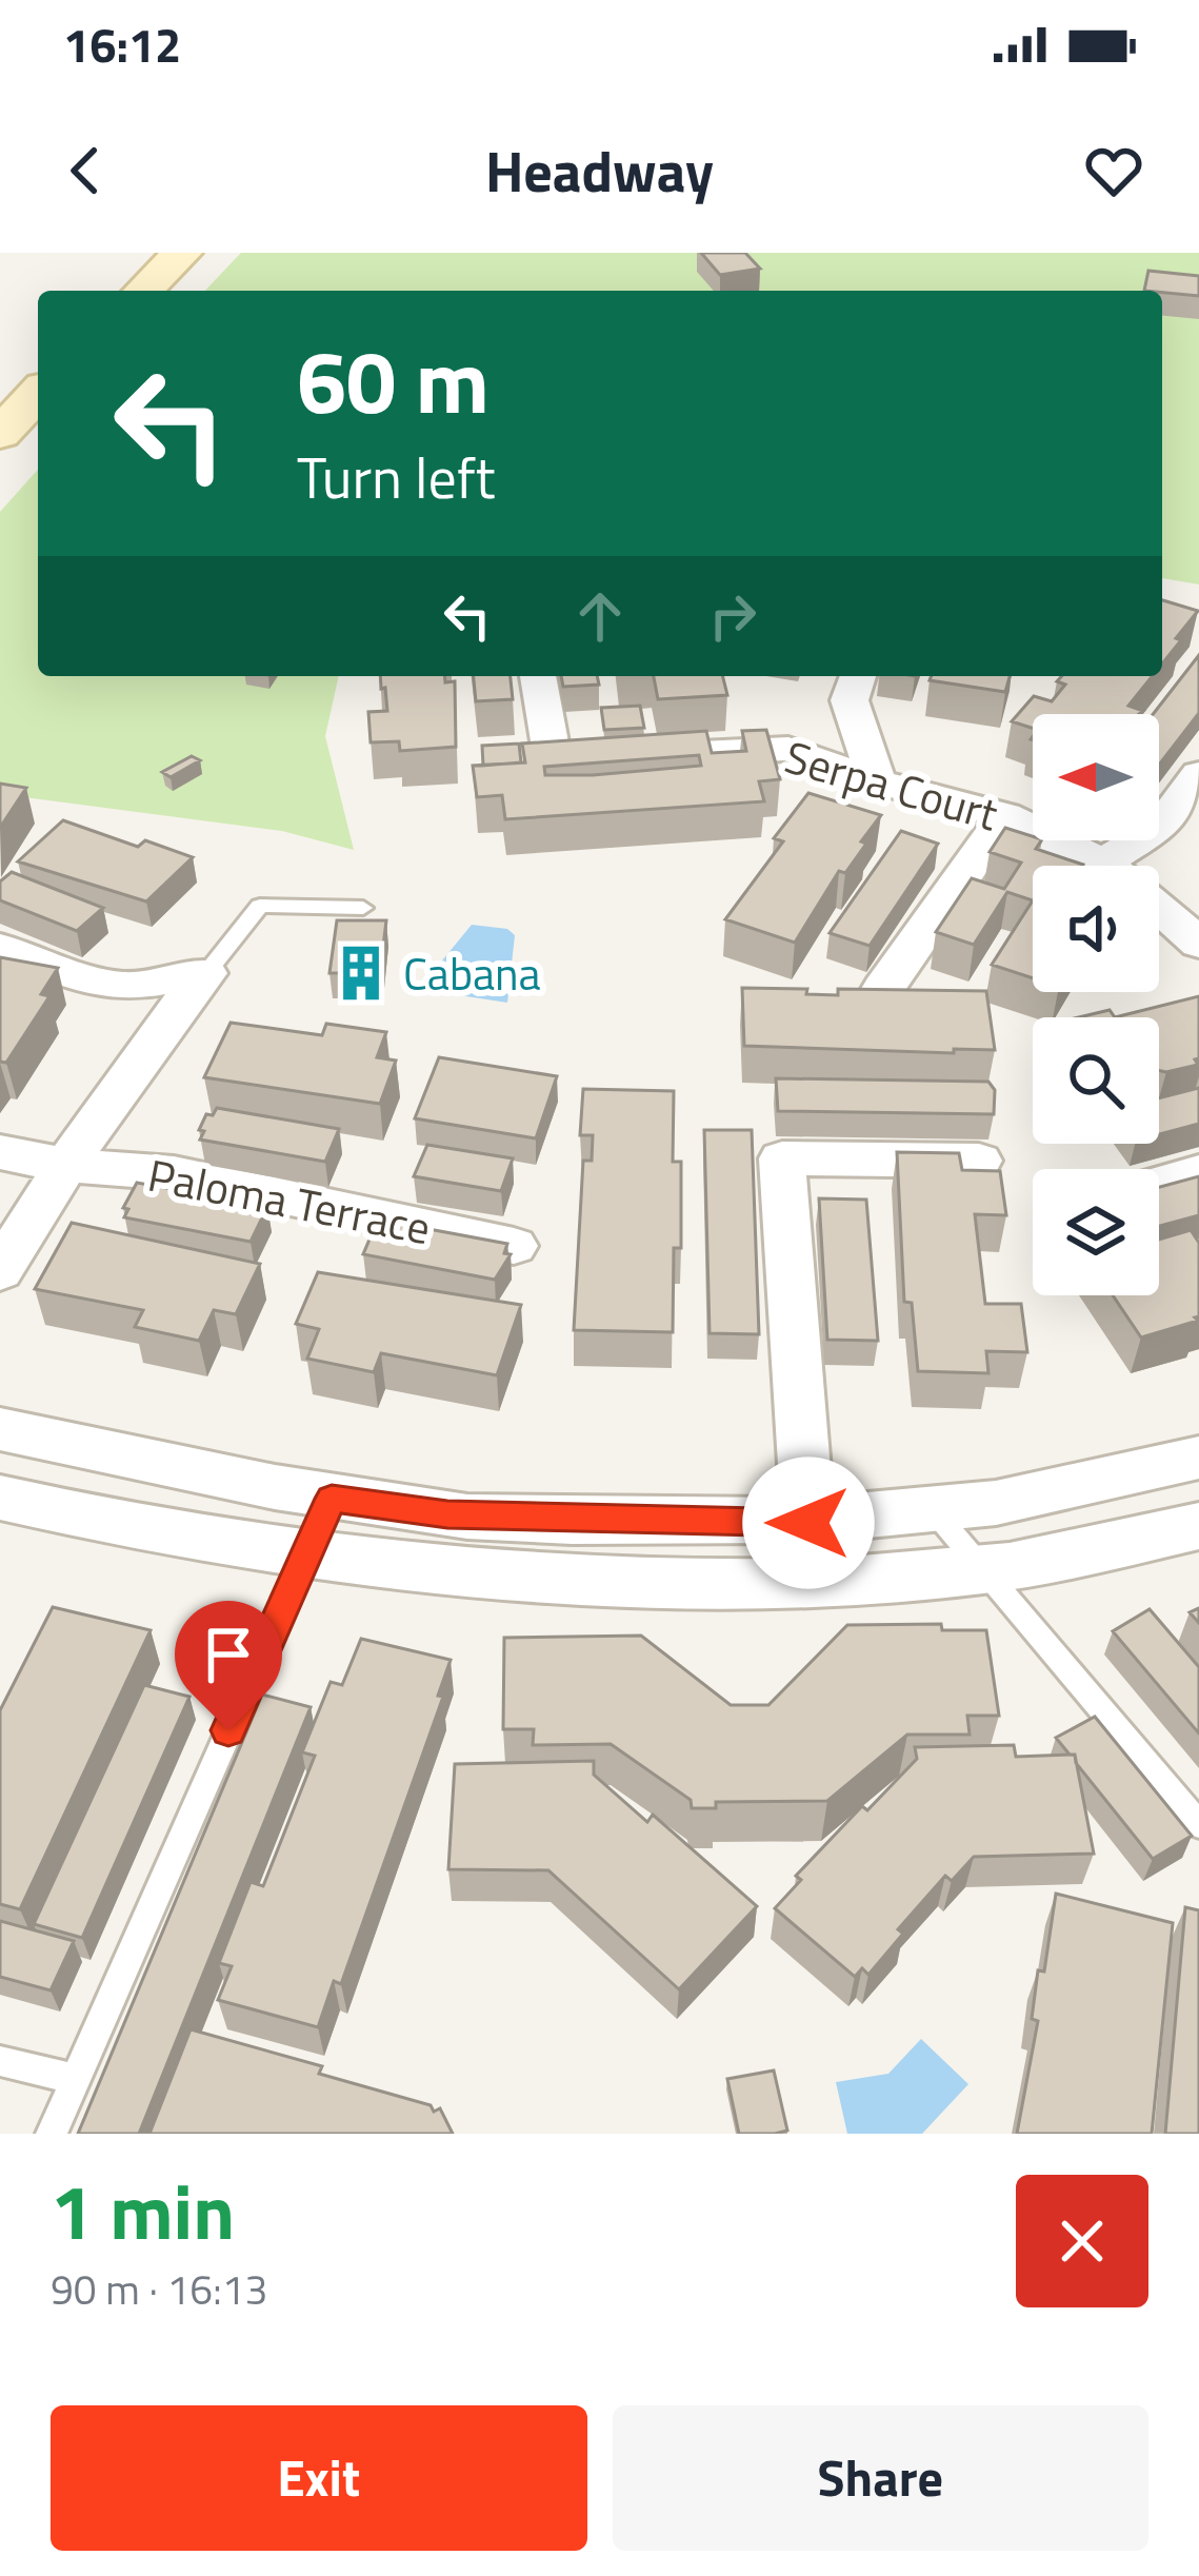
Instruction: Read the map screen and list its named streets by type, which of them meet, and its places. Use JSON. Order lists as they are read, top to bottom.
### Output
{
  "streets": {
    "street": ["Serpa Court", "Paloma Terrace"]
  },
  "places": {
    "building": ["Cabana"]
  },
  "north": "left",
  "page": {
    "status": "16:12",
    "header": "Headway",
    "turn": ["60 m", "Turn left"],
    "heading": ["1 min", "90 m · 16:13"],
    "buttons": ["Exit", "Share"]
  }
}
